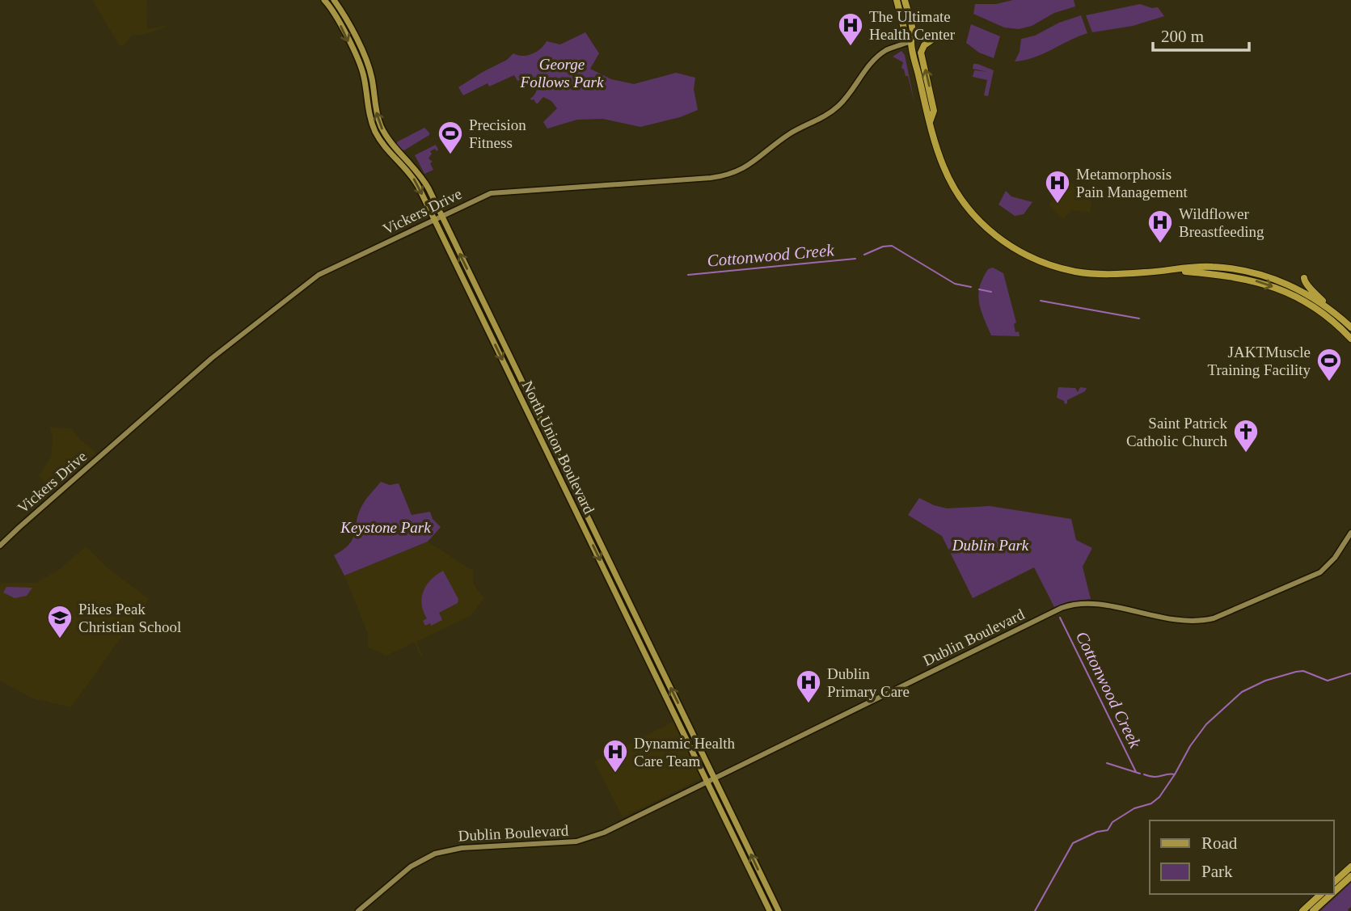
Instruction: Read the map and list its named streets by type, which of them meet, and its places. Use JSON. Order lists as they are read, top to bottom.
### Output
{
  "streets": {
    "main road": ["Vickers Drive", "North Union Boulevard", "Dublin Boulevard"]
  },
  "crossings": [
    ["Vickers Drive", "North Union Boulevard"],
    ["North Union Boulevard", "Dublin Boulevard"]
  ],
  "water": ["Cottonwood Creek"],
  "parks": ["George Follows Park", "Keystone Park", "Dublin Park"],
  "places": {
    "hospital": [
      "The Ultimate Health Center",
      "Metamorphosis Pain Management",
      "Wildflower Breastfeeding",
      "Dublin Primary Care",
      "Dynamic Health Care Team"
    ],
    "sports": ["Precision Fitness", "JAKTMuscle Training Facility"],
    "church": ["Saint Patrick Catholic Church"],
    "school or university": ["Pikes Peak Christian School"]
  },
  "legend": ["Road", "Park"],
  "scale_bar": "200 m"
}
